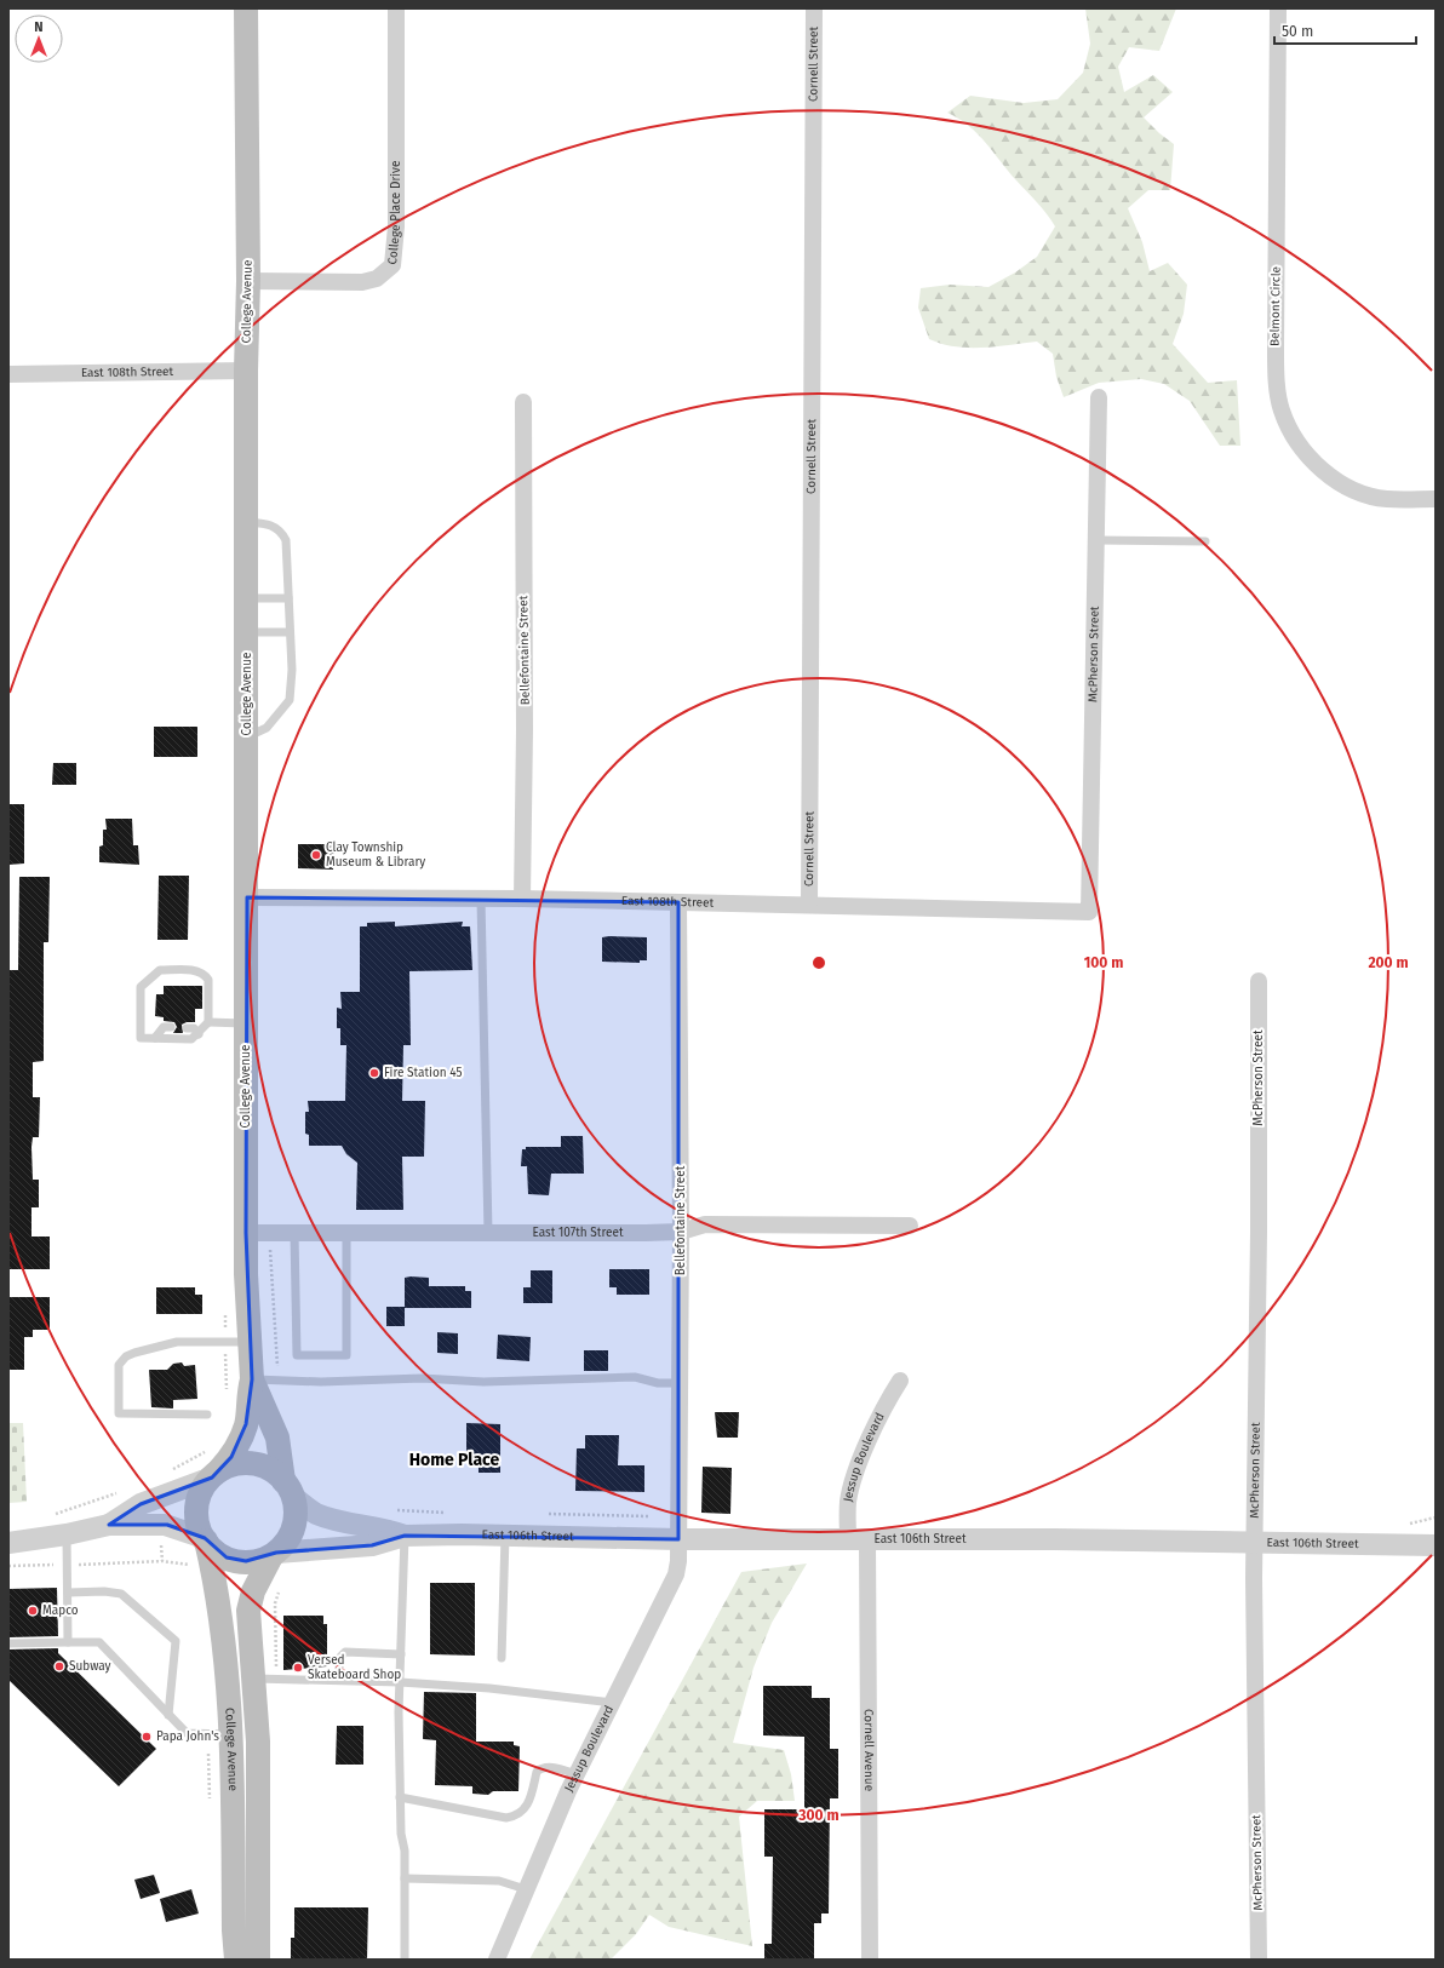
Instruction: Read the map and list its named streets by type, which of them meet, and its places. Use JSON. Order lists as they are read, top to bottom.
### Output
{
  "streets": {
    "main road": ["College Avenue"],
    "street": [
      "Cornell Street",
      "College Place Drive",
      "Belmont Circle",
      "East 108th Street",
      "Bellefontaine Street",
      "McPherson Street",
      "East 107th Street",
      "Jessup Boulevard",
      "East 106th Street",
      "Cornell Avenue"
    ]
  },
  "crossings": [
    ["Cornell Street", "East 108th Street"],
    ["College Place Drive", "College Avenue"],
    ["College Avenue", "East 108th Street"],
    ["College Avenue", "East 107th Street"],
    ["College Avenue", "East 106th Street"],
    ["East 108th Street", "Bellefontaine Street"],
    ["East 108th Street", "McPherson Street"],
    ["Bellefontaine Street", "East 107th Street"],
    ["Bellefontaine Street", "Jessup Boulevard"],
    ["Bellefontaine Street", "East 106th Street"],
    ["McPherson Street", "East 106th Street"],
    ["Jessup Boulevard", "East 106th Street"],
    ["Jessup Boulevard", "Cornell Avenue"],
    ["East 106th Street", "Cornell Avenue"]
  ],
  "districts": ["Home Place"],
  "places": [
    "Clay Township Museum & Library",
    "Fire Station 45",
    "Mapco",
    "Subway",
    "Versed Skateboard Shop",
    "Papa John's"
  ],
  "scale_bar": "50 m",
  "north": "top",
  "rings": ["100 m", "200 m", "300 m"]
}
